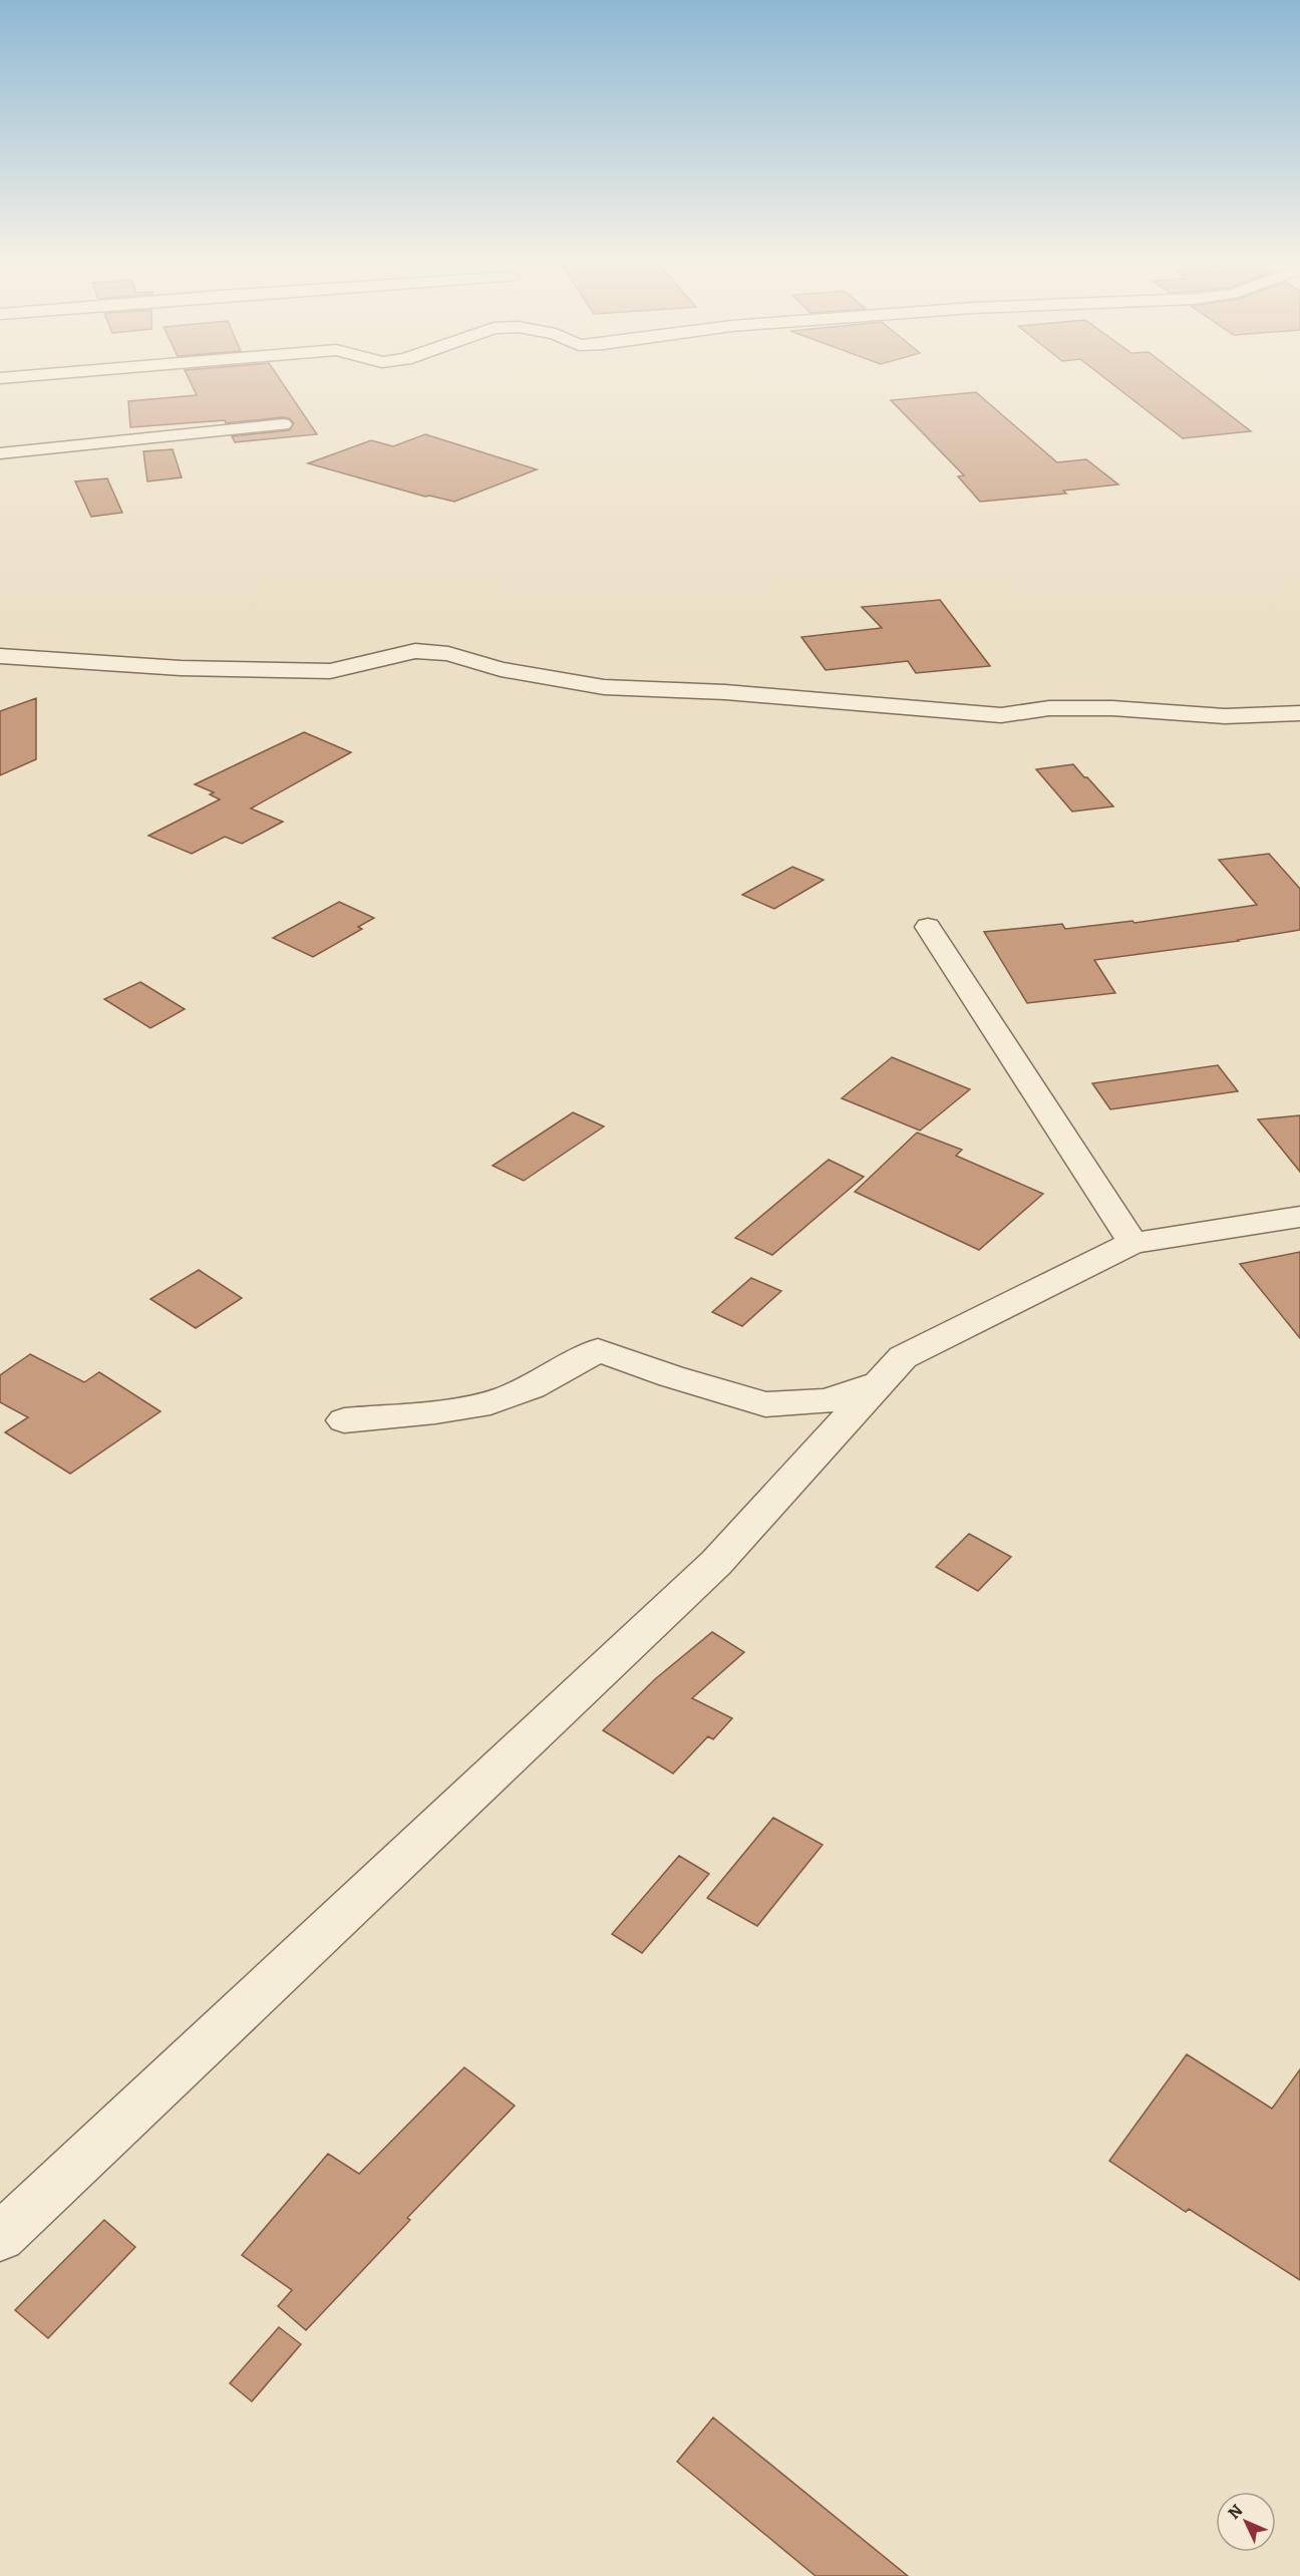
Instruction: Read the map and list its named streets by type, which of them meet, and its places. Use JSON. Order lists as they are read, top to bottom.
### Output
{
  "north": "top left"
}
